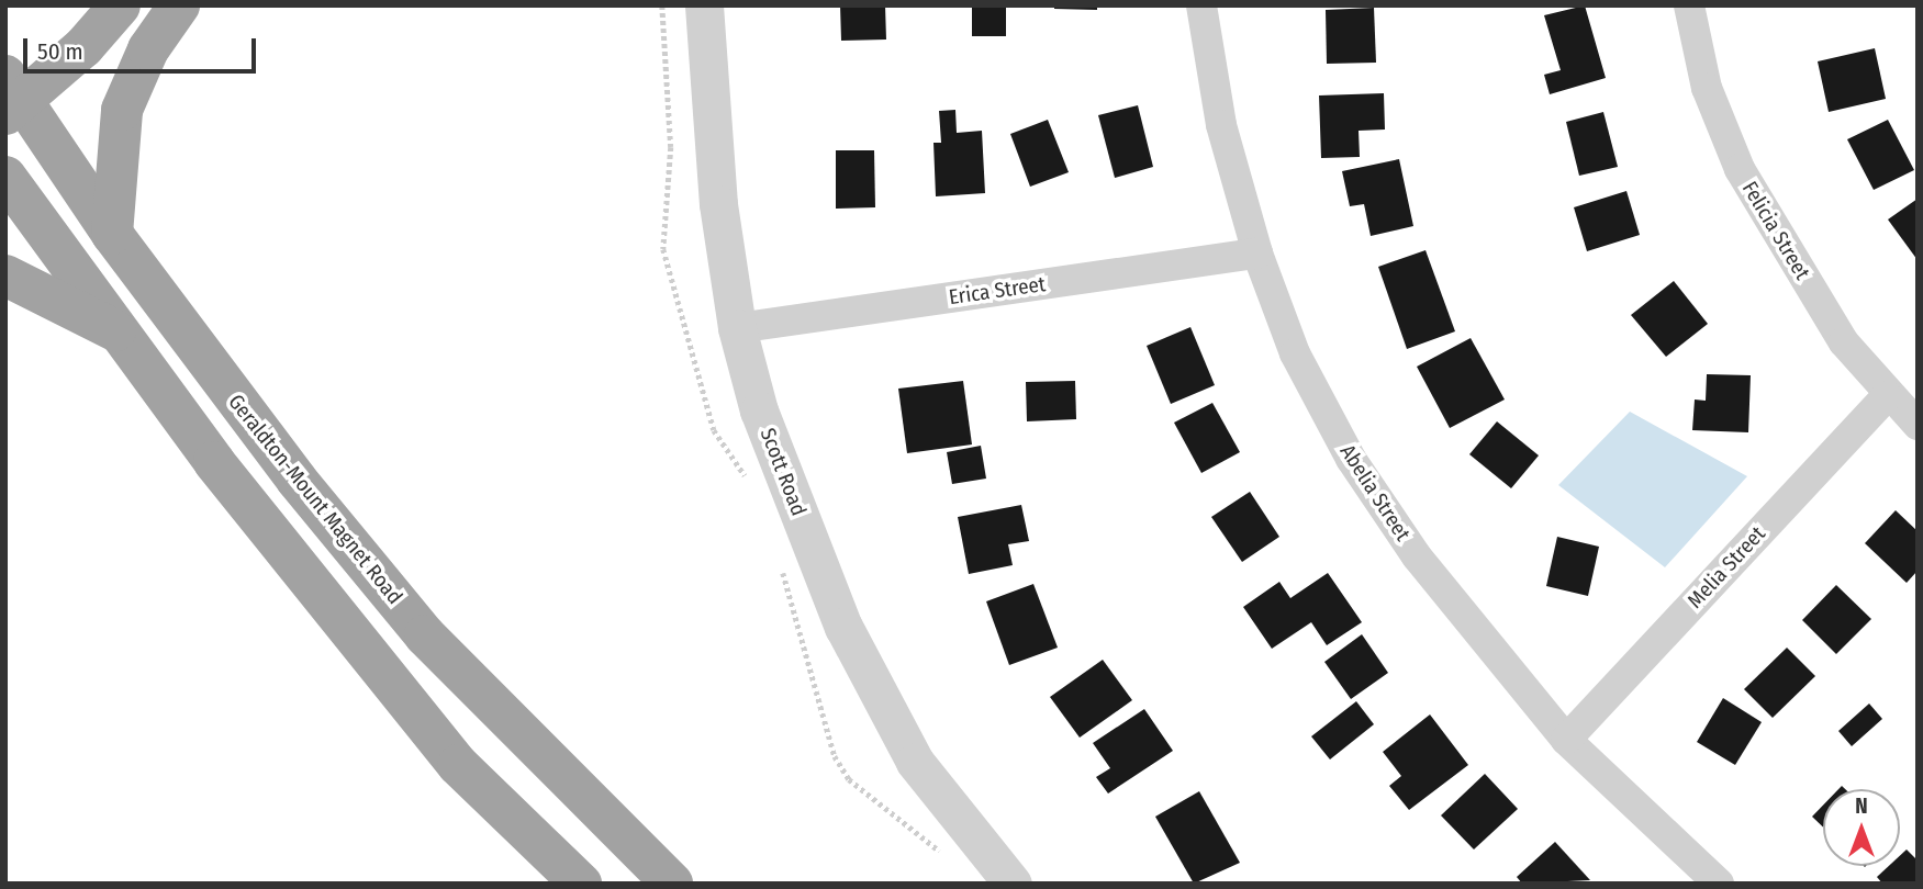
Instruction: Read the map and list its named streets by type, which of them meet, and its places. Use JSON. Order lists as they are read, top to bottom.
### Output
{
  "streets": {
    "highway": ["Geraldton-Mount Magnet Road"],
    "street": [
      "Felicia Street",
      "Erica Street",
      "Scott Road",
      "Abelia Street",
      "Melia Street"
    ]
  },
  "crossings": [
    ["Felicia Street", "Melia Street"],
    ["Erica Street", "Scott Road"],
    ["Erica Street", "Abelia Street"],
    ["Abelia Street", "Melia Street"]
  ],
  "scale_bar": "50 m",
  "north": "top"
}
